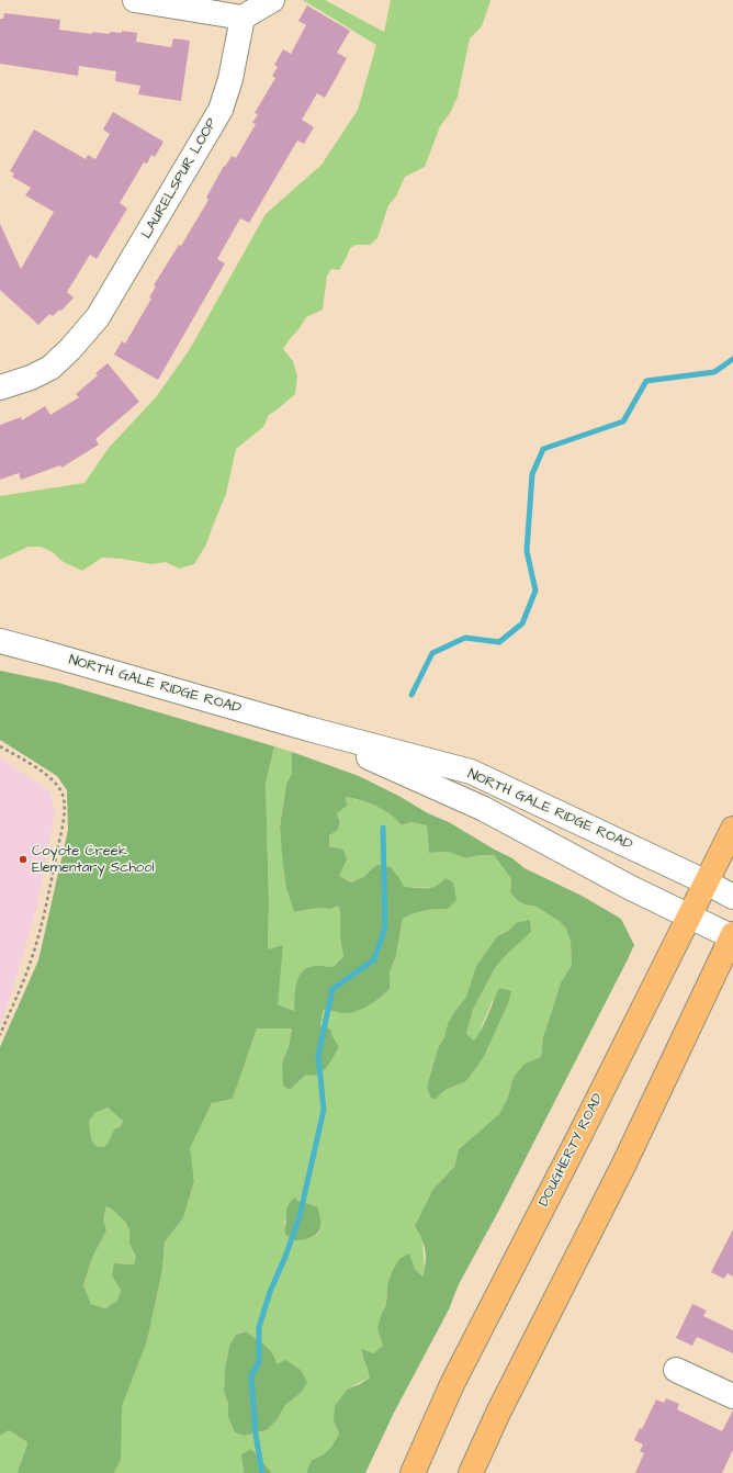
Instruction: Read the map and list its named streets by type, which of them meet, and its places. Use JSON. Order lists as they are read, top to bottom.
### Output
{
  "streets": {
    "main road": ["DOUGHERTY ROAD"],
    "street": ["LAURELSPUR LOOP", "NORTH GALE RIDGE ROAD"]
  },
  "crossings": [
    ["NORTH GALE RIDGE ROAD", "DOUGHERTY ROAD"]
  ],
  "places": ["Coyote Creek Elementary School"]
}
